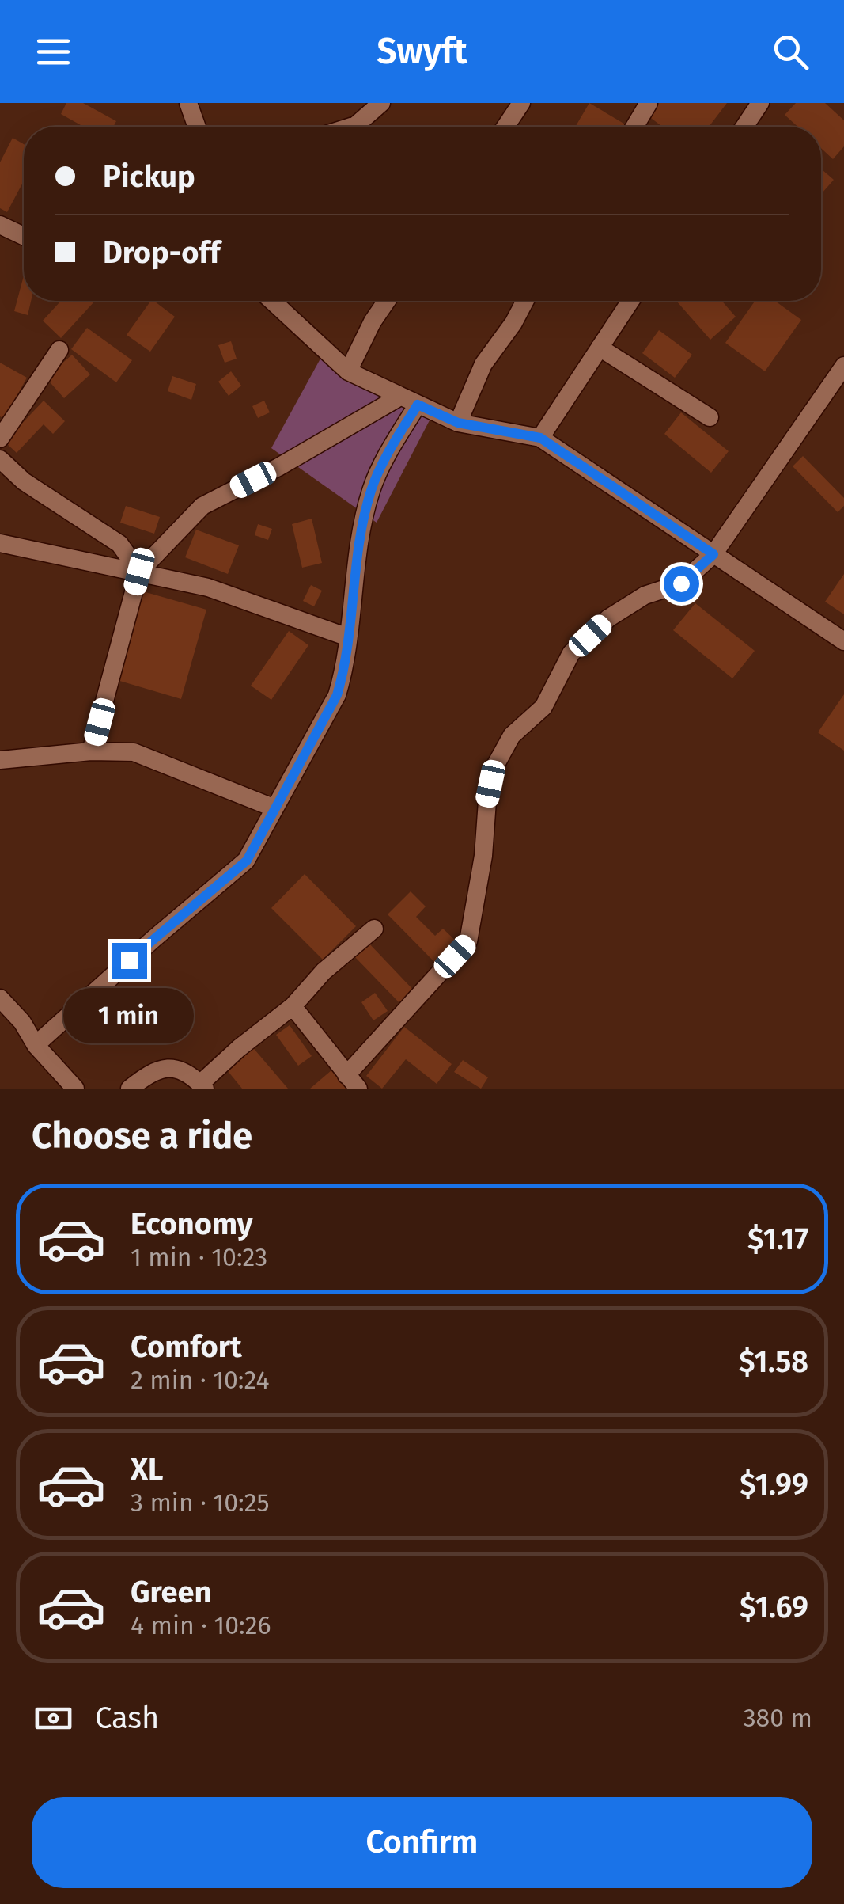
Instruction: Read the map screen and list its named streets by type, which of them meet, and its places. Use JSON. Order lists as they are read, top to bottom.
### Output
{
  "page": {
    "header": "Swyft",
    "banner": ["Pickup", "Drop-off"],
    "bubble": "1 min",
    "heading": "Choose a ride",
    "list": [
      {
        "name": "Economy",
        "note": "1 min · 10:23",
        "value": "$1.17"
      },
      {
        "name": "Comfort",
        "note": "2 min · 10:24",
        "value": "$1.58"
      },
      {
        "name": "XL",
        "note": "3 min · 10:25",
        "value": "$1.99"
      },
      {
        "name": "Green",
        "note": "4 min · 10:26",
        "value": "$1.69"
      }
    ],
    "pay": ["Cash", "380 m"],
    "buttons": "Confirm"
  }
}
